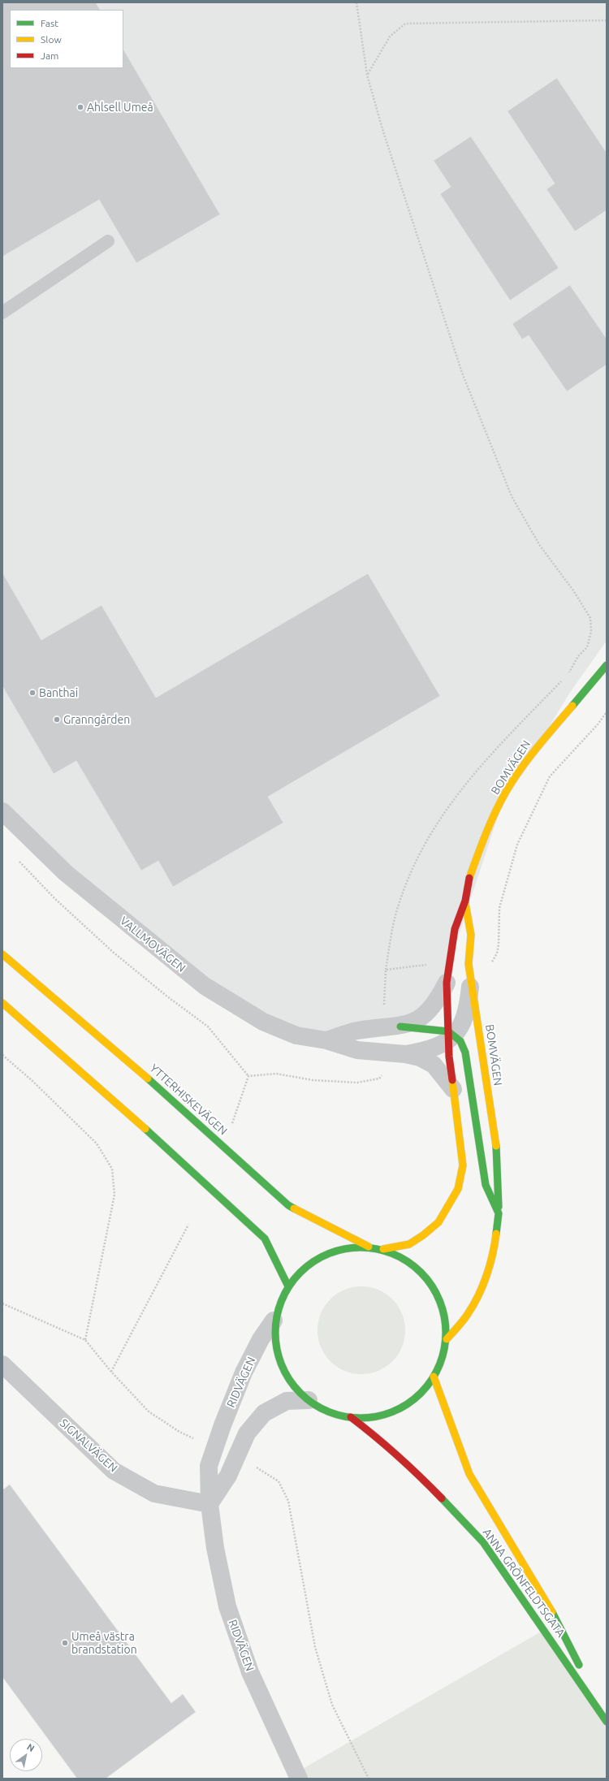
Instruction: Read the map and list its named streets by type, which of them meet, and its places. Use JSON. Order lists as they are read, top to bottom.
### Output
{
  "streets": {
    "main road": ["BOMVÄGEN", "YTTERHISKEVÄGEN", "ANNA GRÖNFELDTSGATA"],
    "street": ["VALLMOVÄGEN", "RIDVÄGEN", "SIGNALVÄGEN"]
  },
  "crossings": [
    ["BOMVÄGEN", "VALLMOVÄGEN"],
    ["RIDVÄGEN", "SIGNALVÄGEN"]
  ],
  "places": [
    "Ahlsell Umeå",
    "Banthai",
    "Granngården",
    "Umeå västra brandstation"
  ],
  "legend": ["Fast", "Slow", "Jam"],
  "north": "top right"
}
